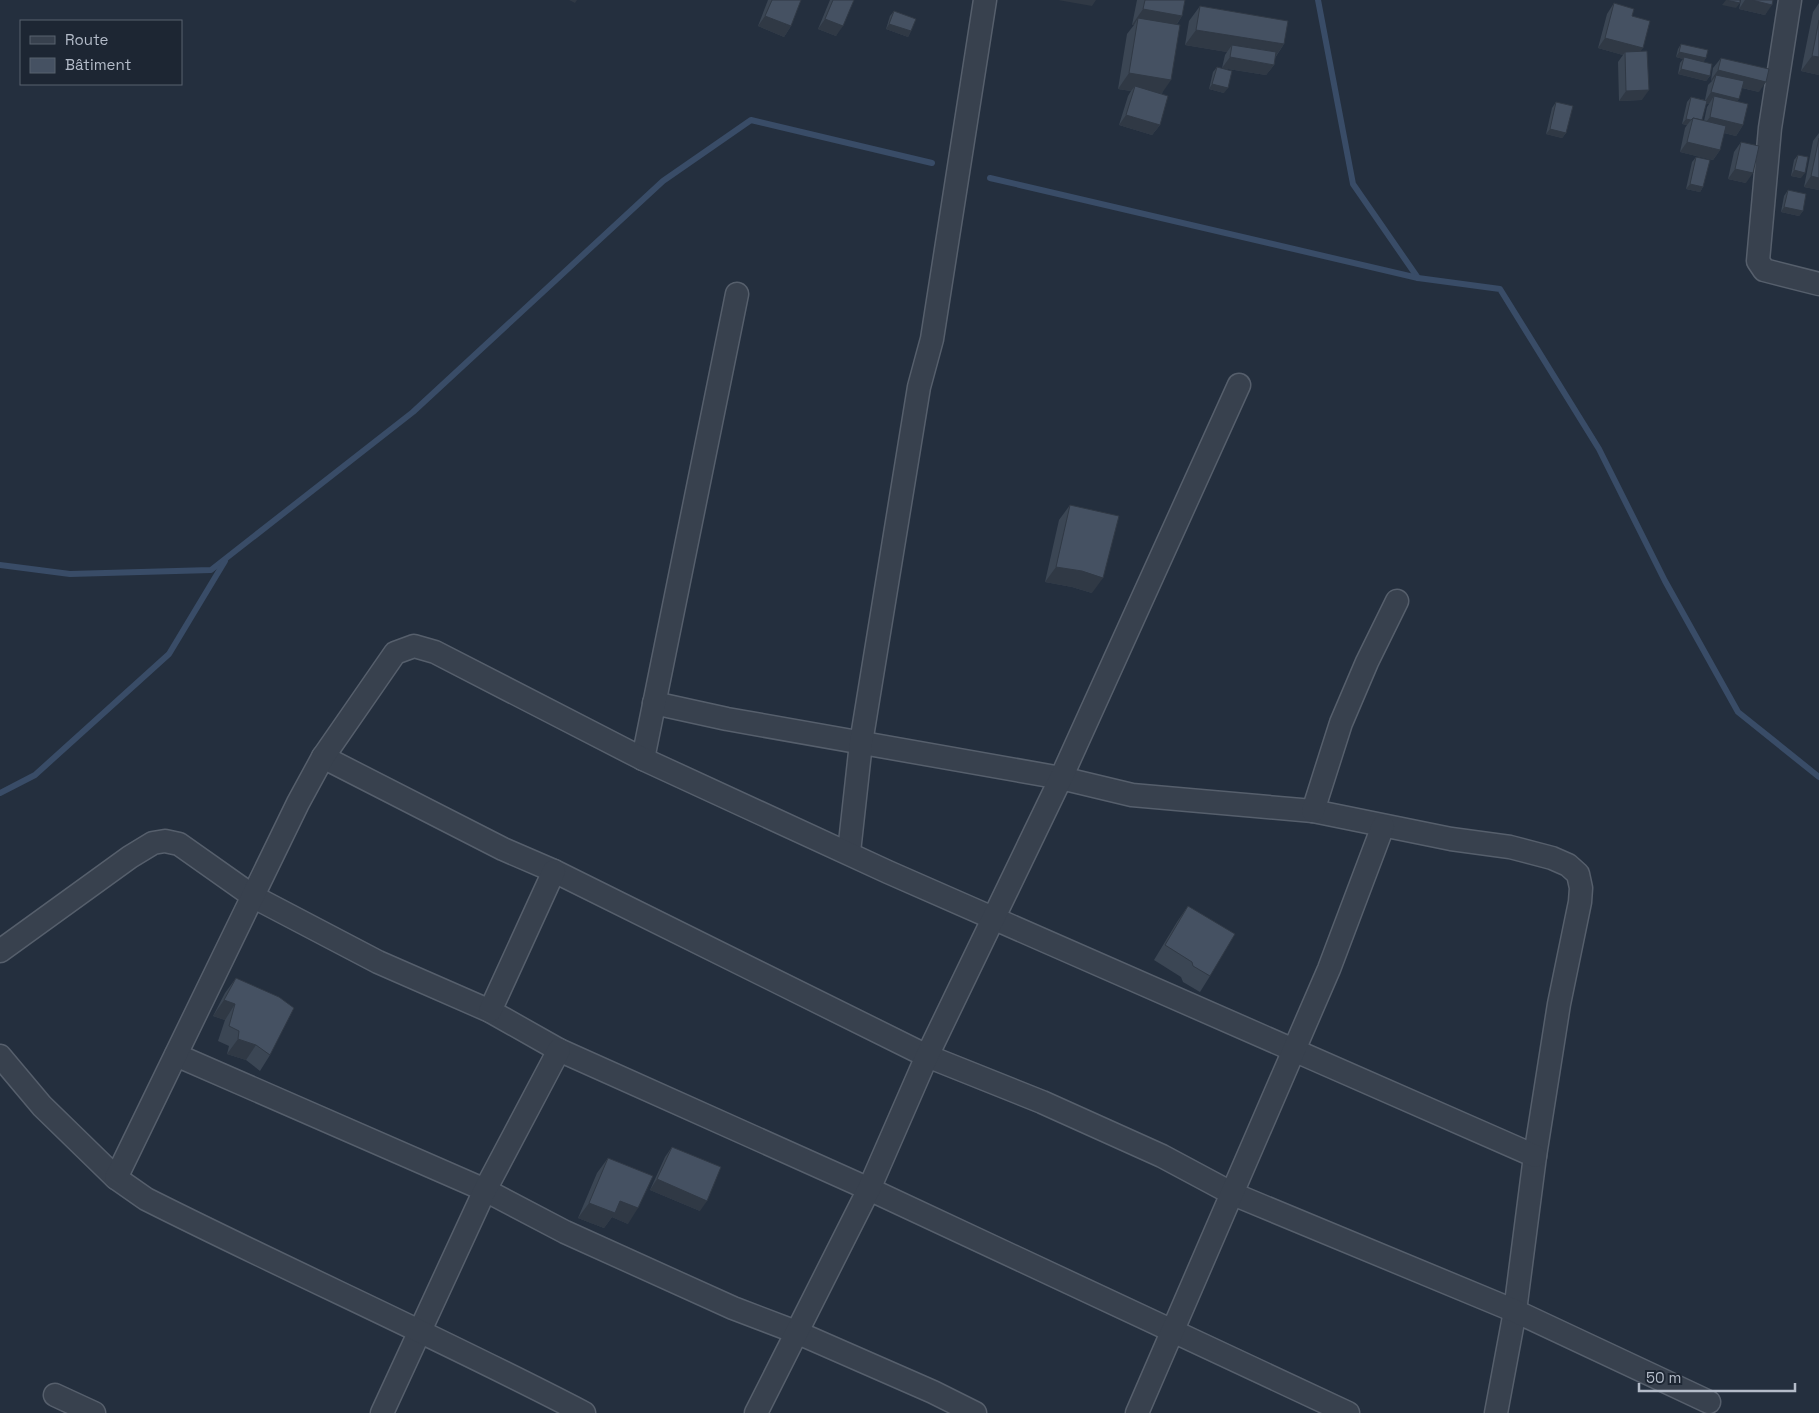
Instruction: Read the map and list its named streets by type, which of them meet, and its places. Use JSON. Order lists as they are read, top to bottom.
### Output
{
  "legend": ["Route", "Bâtiment"],
  "scale_bar": "50 m"
}
